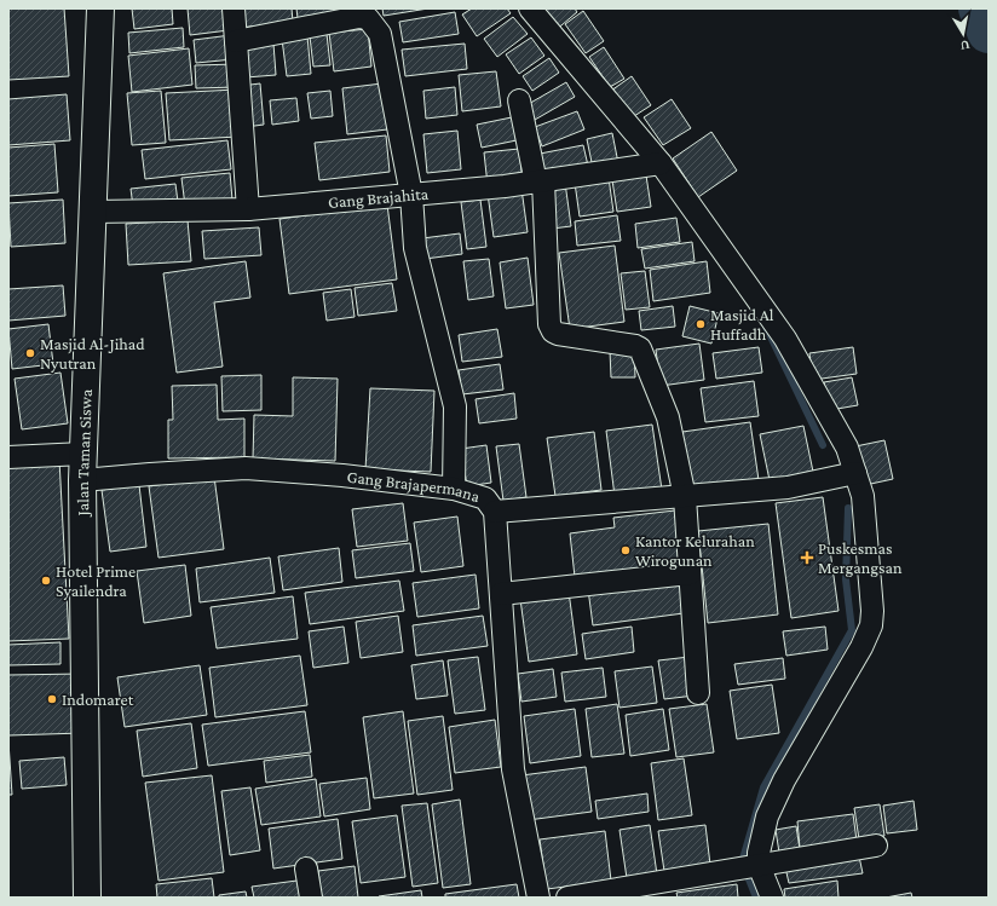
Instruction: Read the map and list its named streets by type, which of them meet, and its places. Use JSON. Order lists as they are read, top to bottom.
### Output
{
  "streets": {
    "main road": ["Jalan Taman Siswa"],
    "street": ["Gang Brajahita", "Gang Brajapermana"]
  },
  "crossings": [
    ["Gang Brajahita", "Jalan Taman Siswa"],
    ["Jalan Taman Siswa", "Gang Brajapermana"]
  ],
  "places": {
    "other": [
      "Masjid Al Huffadh",
      "Masjid Al-Jihad Nyutran",
      "Kantor Kelurahan Wirogunan",
      "Hotel Prime Syailendra",
      "Indomaret"
    ],
    "health": ["Puskesmas Mergangsan"]
  },
  "north": "bottom"
}
